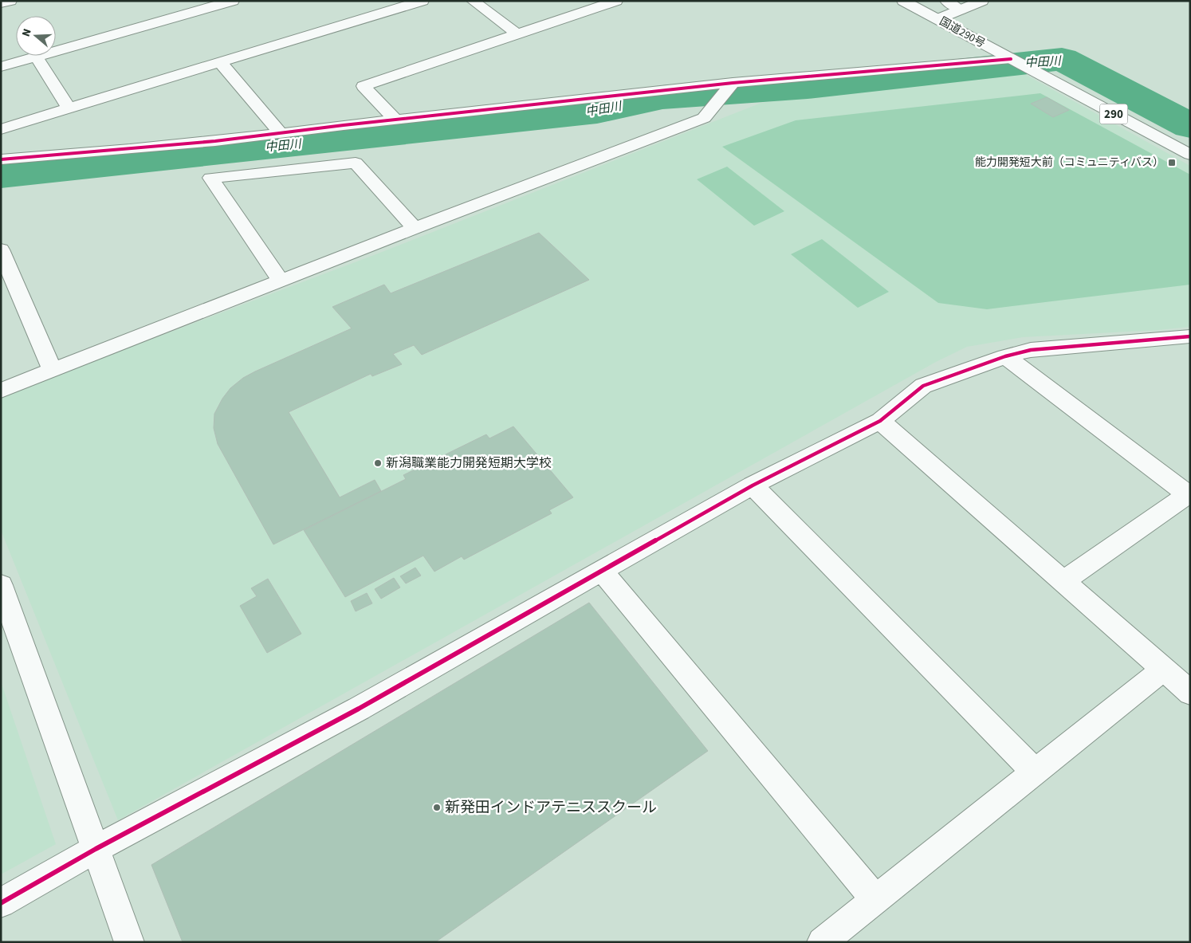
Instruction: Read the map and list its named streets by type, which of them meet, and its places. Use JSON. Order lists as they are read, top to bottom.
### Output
{
  "streets": {
    "main road": ["国道290号", "290"]
  },
  "water": ["中田川"],
  "places": {
    "transit": ["能力開発短大前（コミュニティバス）"],
    "other": ["新潟職業能力開発短期大学校", "新発田インドアテニススクール"]
  },
  "north": "left"
}
